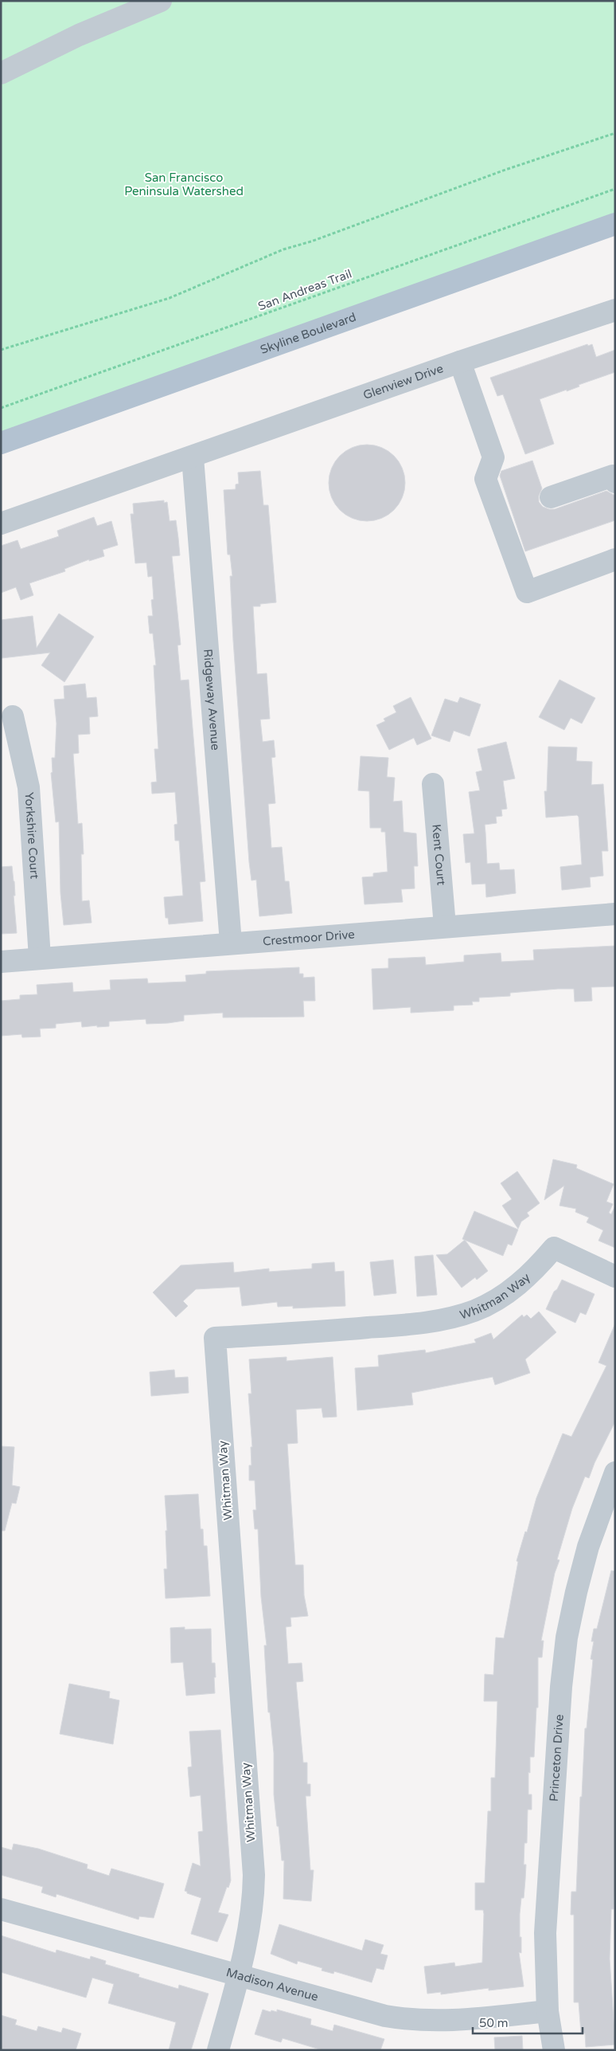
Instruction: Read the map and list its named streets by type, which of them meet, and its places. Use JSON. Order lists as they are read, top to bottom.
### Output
{
  "streets": {
    "main road": ["Skyline Boulevard"],
    "street": [
      "Glenview Drive",
      "Ridgeway Avenue",
      "Yorkshire Court",
      "Kent Court",
      "Crestmoor Drive",
      "Whitman Way",
      "Princeton Drive",
      "Madison Avenue"
    ],
    "path": ["San Andreas Trail"]
  },
  "crossings": [
    ["Glenview Drive", "Ridgeway Avenue"],
    ["Ridgeway Avenue", "Crestmoor Drive"],
    ["Yorkshire Court", "Crestmoor Drive"],
    ["Kent Court", "Crestmoor Drive"],
    ["Whitman Way", "Madison Avenue"],
    ["Princeton Drive", "Madison Avenue"]
  ],
  "parks": ["San Francisco Peninsula Watershed"],
  "scale_bar": "50 m"
}
